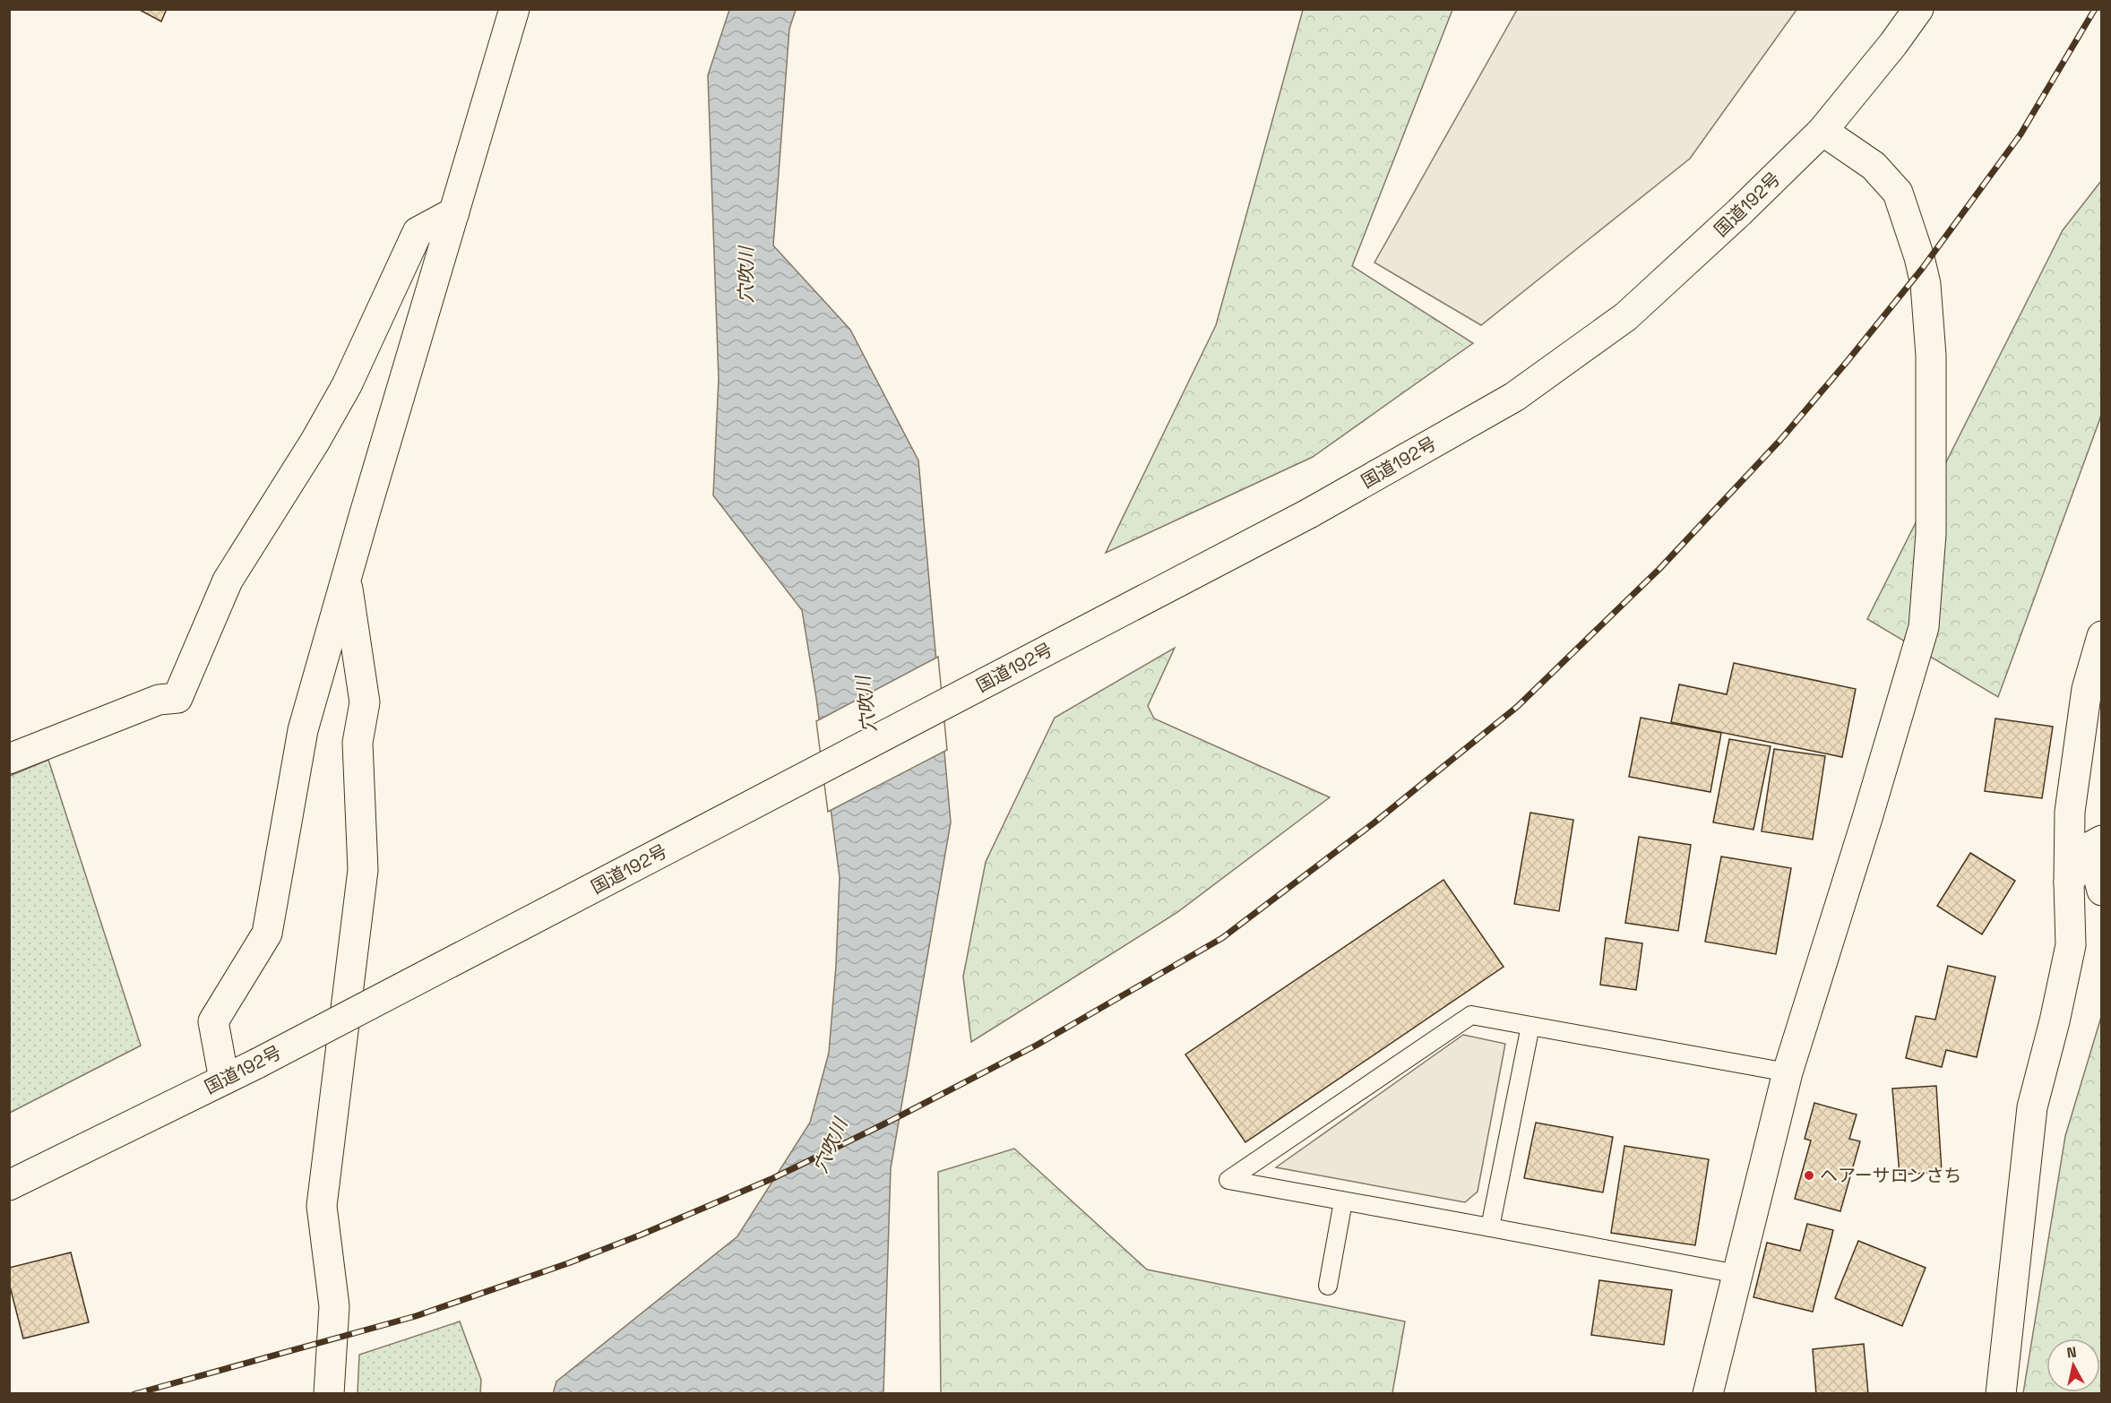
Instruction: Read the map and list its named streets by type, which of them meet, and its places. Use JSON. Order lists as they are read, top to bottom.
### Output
{
  "streets": {
    "main road": ["国道192号"]
  },
  "water": ["穴吹川"],
  "places": ["ヘアーサロンさち"],
  "north": "top"
}
